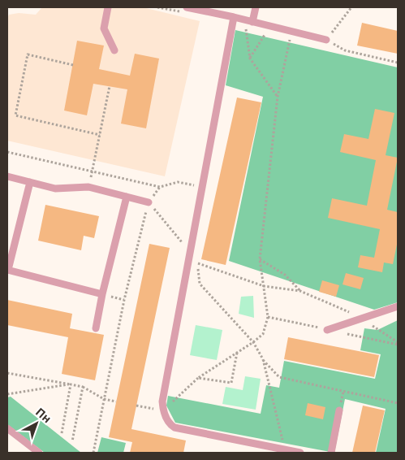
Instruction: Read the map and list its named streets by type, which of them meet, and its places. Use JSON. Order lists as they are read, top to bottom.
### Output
{
  "north": "top right"
}
